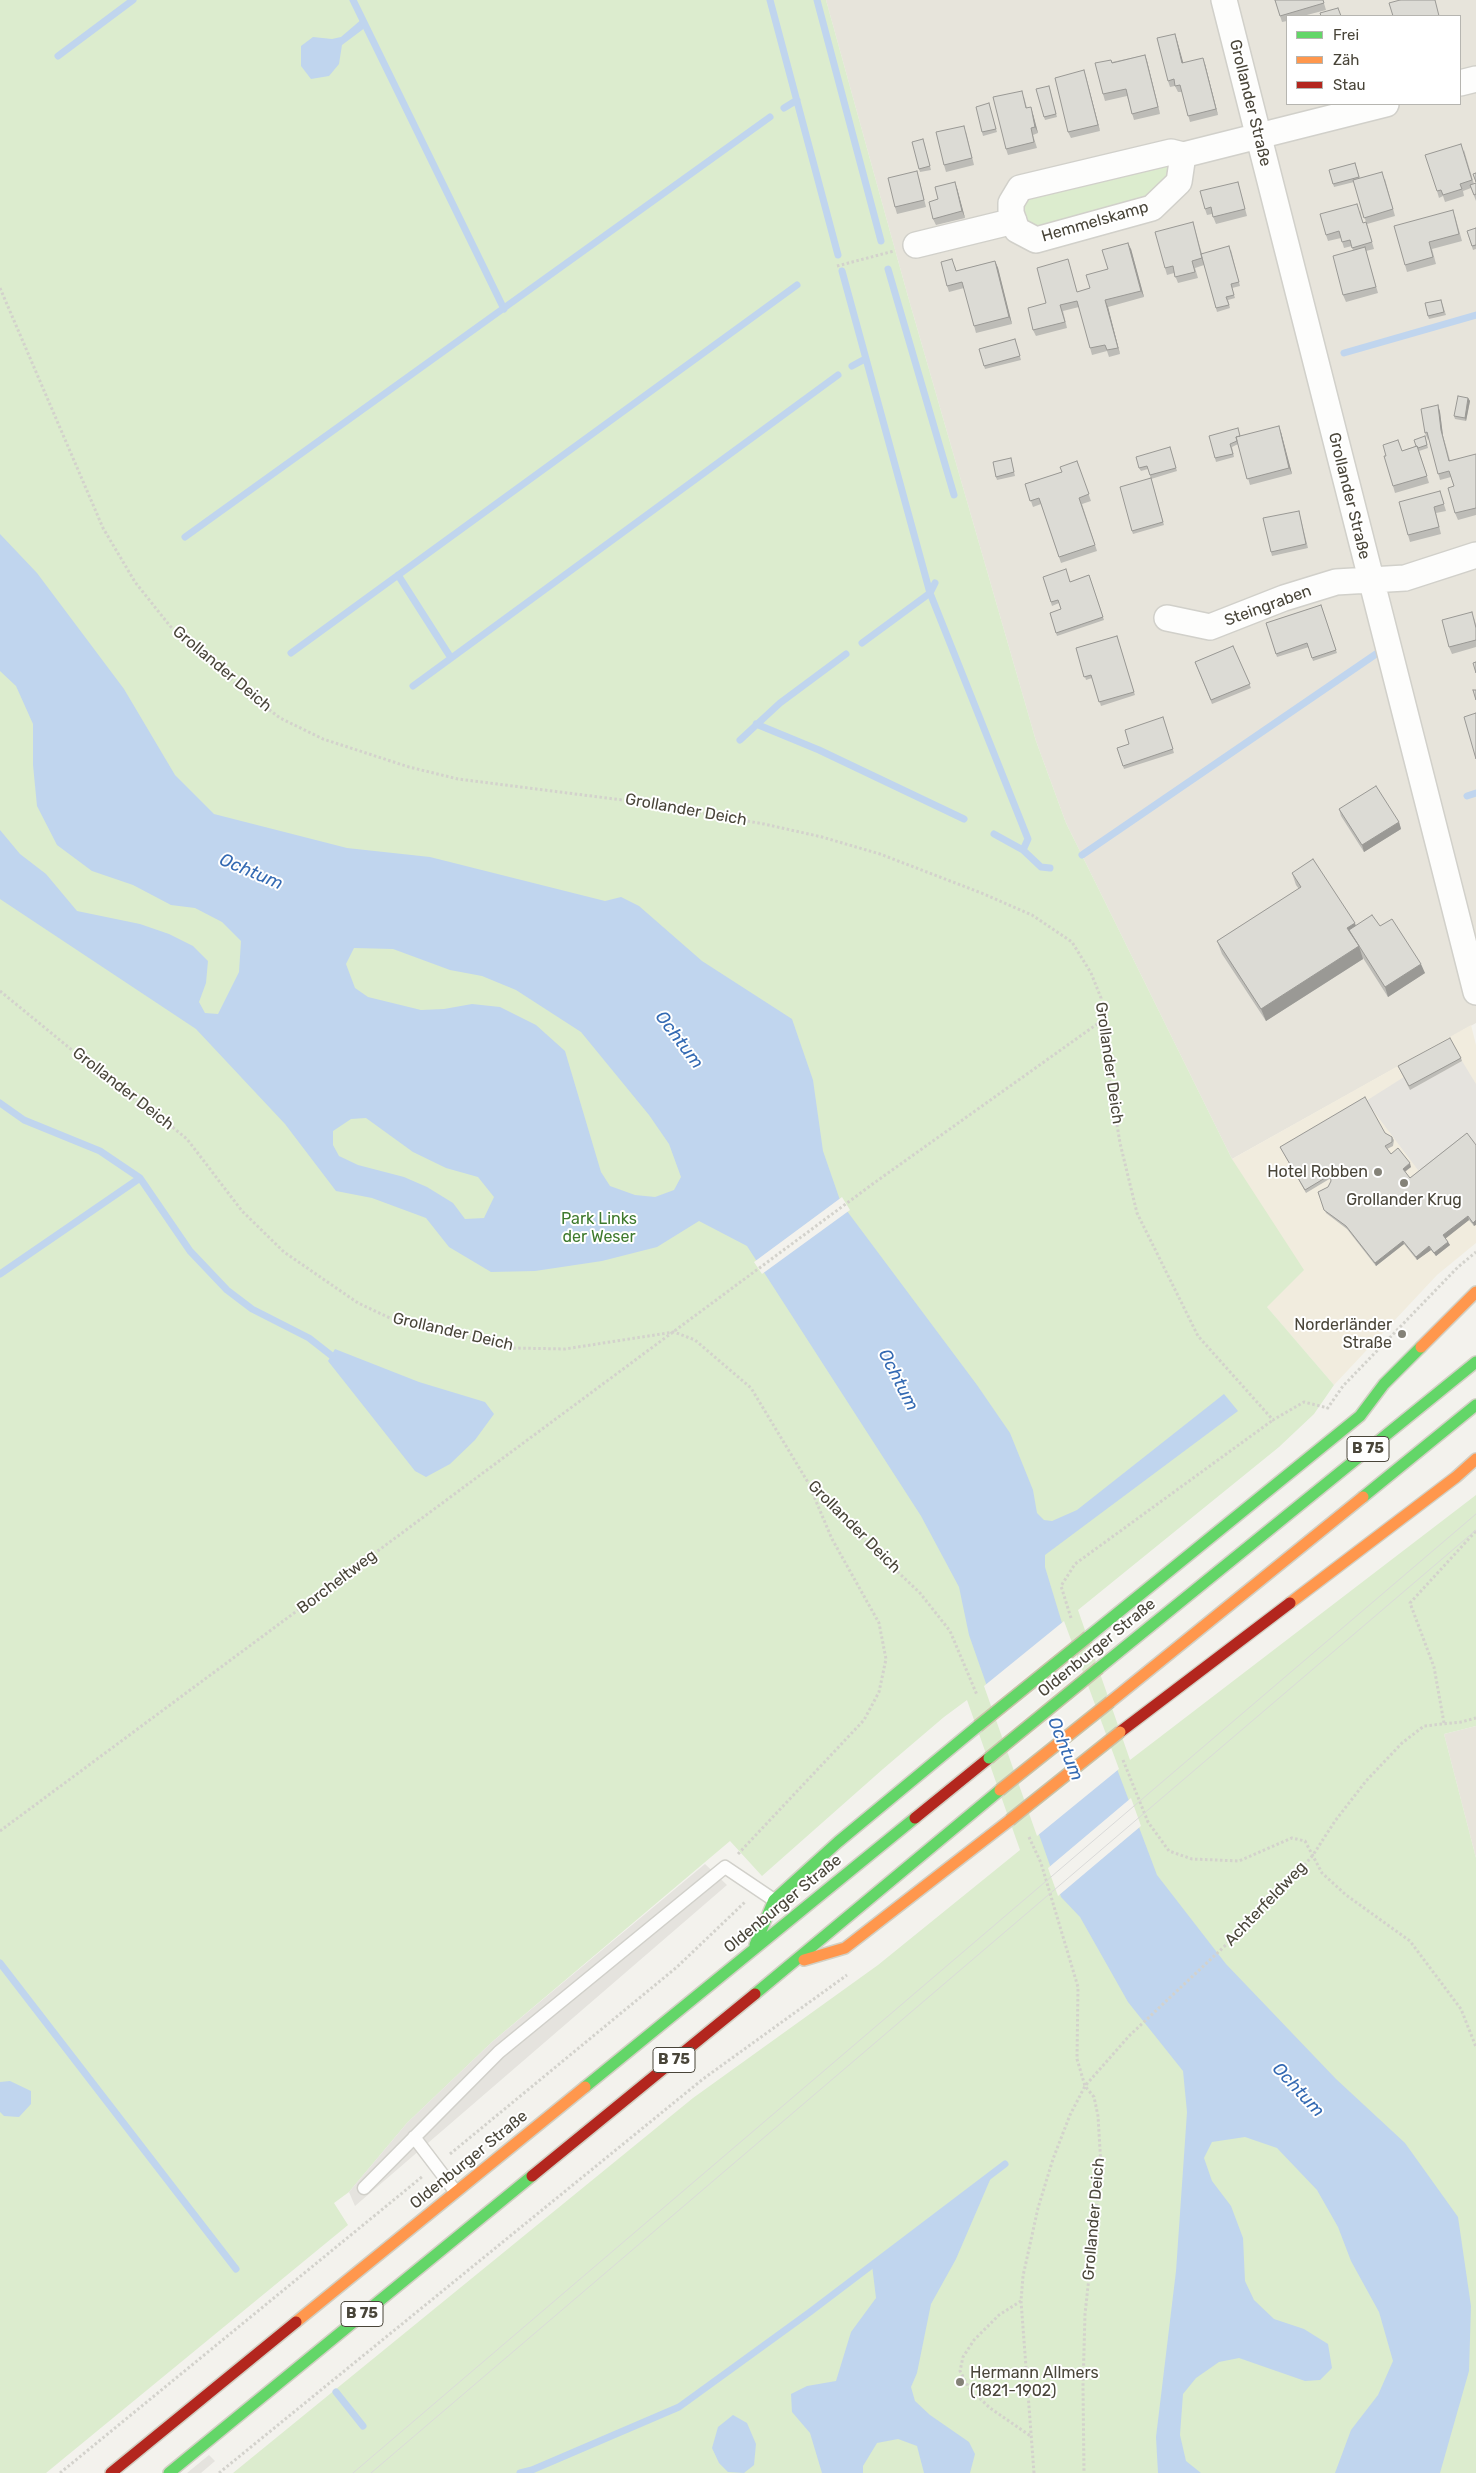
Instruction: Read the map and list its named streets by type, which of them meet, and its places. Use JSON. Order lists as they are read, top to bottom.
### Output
{
  "streets": {
    "main road": ["B 75", "Oldenburger Straße"],
    "street": ["Grollander Straße", "Hemmelskamp", "Steingraben"],
    "path": ["Grollander Deich", "Borcheltweg", "Achterfeldweg"]
  },
  "crossings": [
    ["Grollander Straße", "Steingraben"],
    ["Grollander Deich", "Borcheltweg"],
    ["Grollander Deich", "Achterfeldweg"]
  ],
  "water": ["Ochtum"],
  "parks": ["Park Links der Weser"],
  "places": [
    "Hotel Robben",
    "Grollander Krug",
    "Norderländer Straße",
    "Hermann Allmers (1821-1902)"
  ],
  "legend": ["Frei", "Zäh", "Stau"]
}
